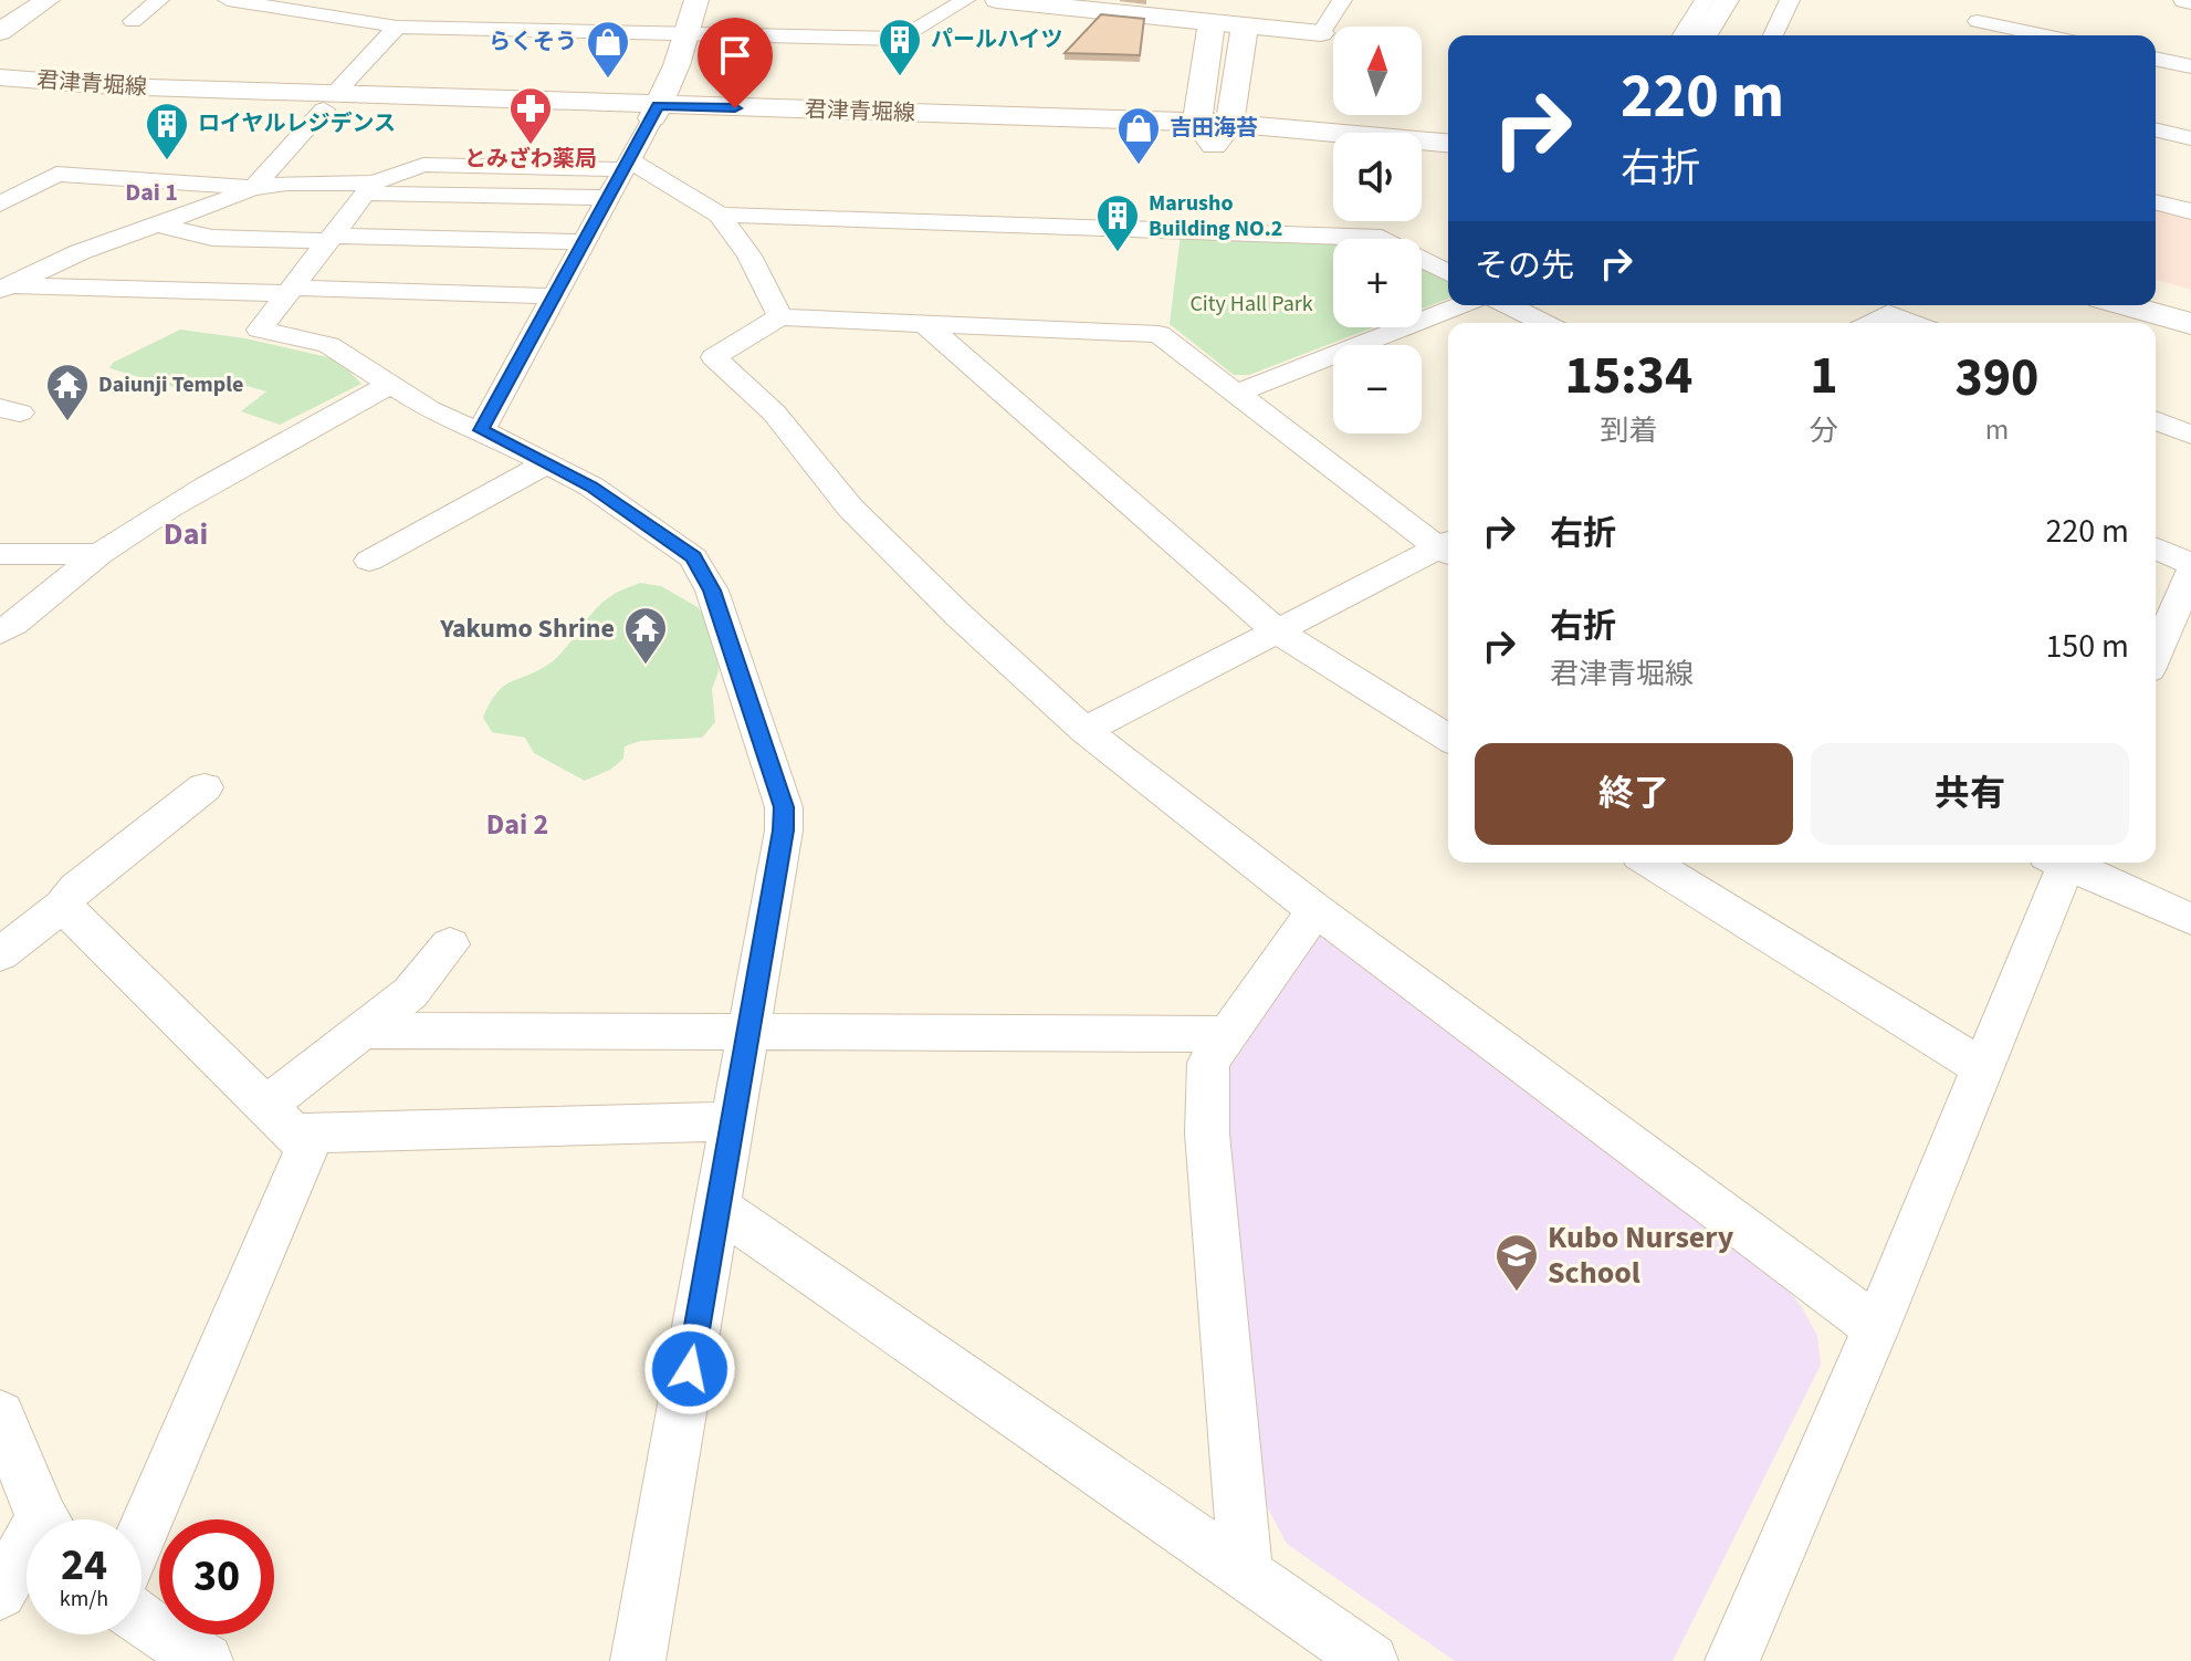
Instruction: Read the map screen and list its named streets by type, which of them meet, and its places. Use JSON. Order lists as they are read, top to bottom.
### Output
{
  "streets": {
    "main road": ["君津青堀線"]
  },
  "districts": ["Dai 1", "Dai", "Dai 2"],
  "parks": ["City Hall Park"],
  "places": {
    "building": ["パールハイツ", "ロイヤルレジデンス", "Marusho Building NO.2"],
    "shop": ["らくそう", "吉田海苔"],
    "pharmacy": ["とみざわ薬局"],
    "temple": ["Daiunji Temple", "Yakumo Shrine"],
    "school or university": ["Kubo Nursery School"]
  },
  "north": "top",
  "page": {
    "map_buttons": ["+", "−"],
    "turn": ["220 m", "右折"],
    "then": "その先",
    "eta": [
      "15:34",
      "到着",
      "1",
      "分",
      "390",
      "m"
    ],
    "list": [
      {
        "name": "右折",
        "value": "220 m"
      },
      {
        "name": "右折",
        "note": "君津青堀線",
        "value": "150 m"
      }
    ],
    "buttons": ["終了", "共有"],
    "speed": "24 km/h",
    "limit": "30"
  }
}
